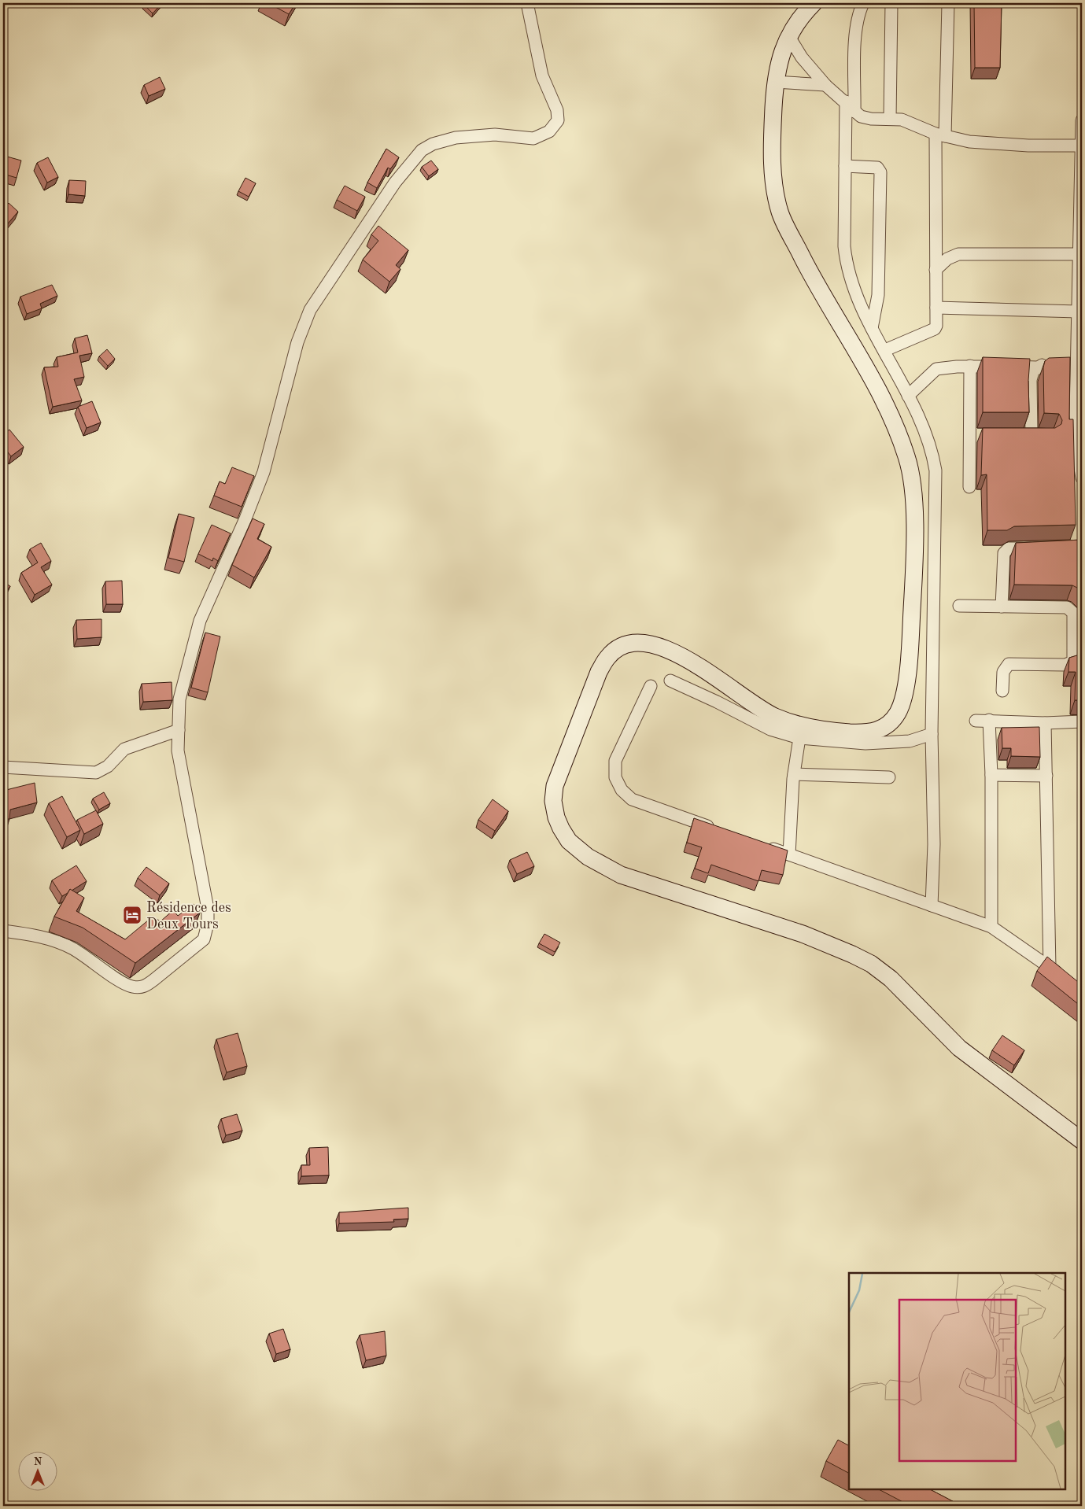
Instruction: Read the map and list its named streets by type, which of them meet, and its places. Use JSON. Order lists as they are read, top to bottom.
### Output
{
  "places": {
    "hotel": ["Résidence des Deux Tours"]
  },
  "north": "top"
}
